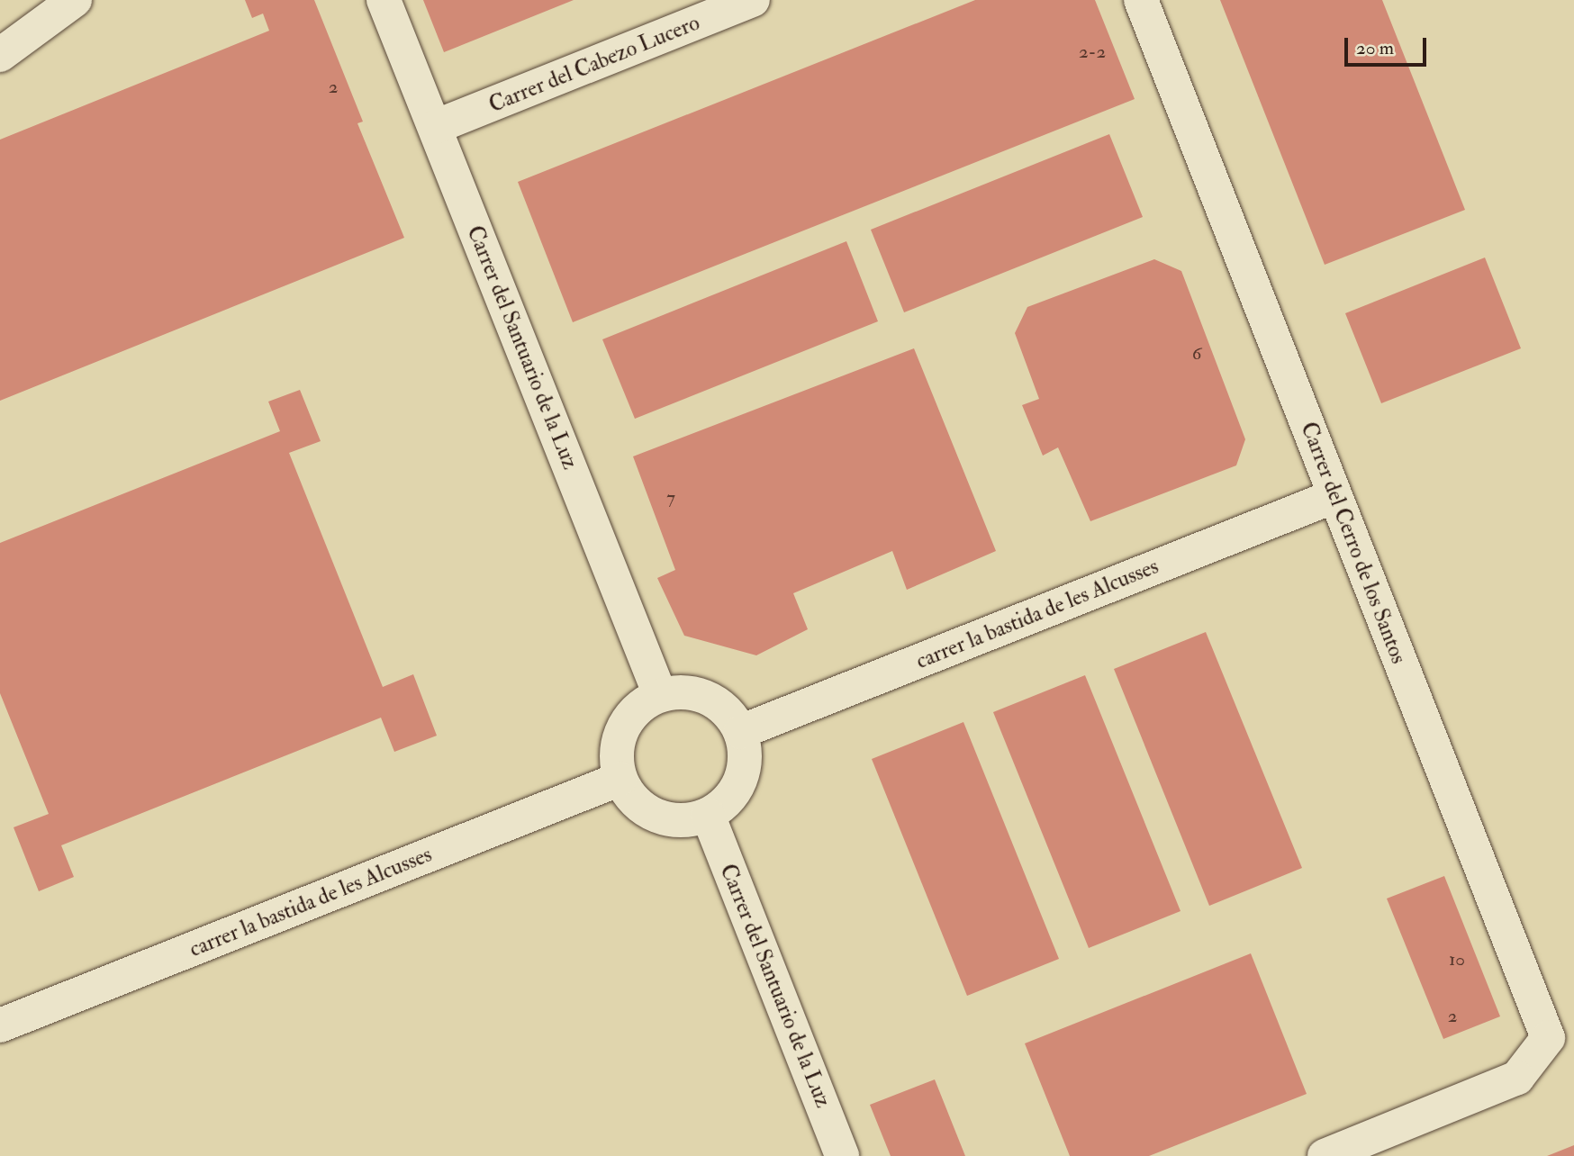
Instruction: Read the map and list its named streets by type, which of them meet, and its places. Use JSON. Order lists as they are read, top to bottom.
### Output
{
  "streets": {
    "street": [
      "Carrer del Cabezo Lucero",
      "Carrer del Santuario de la Luz",
      "Carrer del Cerro de los Santos",
      "carrer la bastida de les Alcusses"
    ]
  },
  "crossings": [
    ["Carrer del Cabezo Lucero", "Carrer del Santuario de la Luz"],
    ["Carrer del Santuario de la Luz", "carrer la bastida de les Alcusses"],
    ["Carrer del Cerro de los Santos", "carrer la bastida de les Alcusses"]
  ],
  "house_numbers": [
    "2-2",
    "2",
    "6",
    "7",
    "10",
    "2"
  ],
  "scale_bar": "20 m"
}
